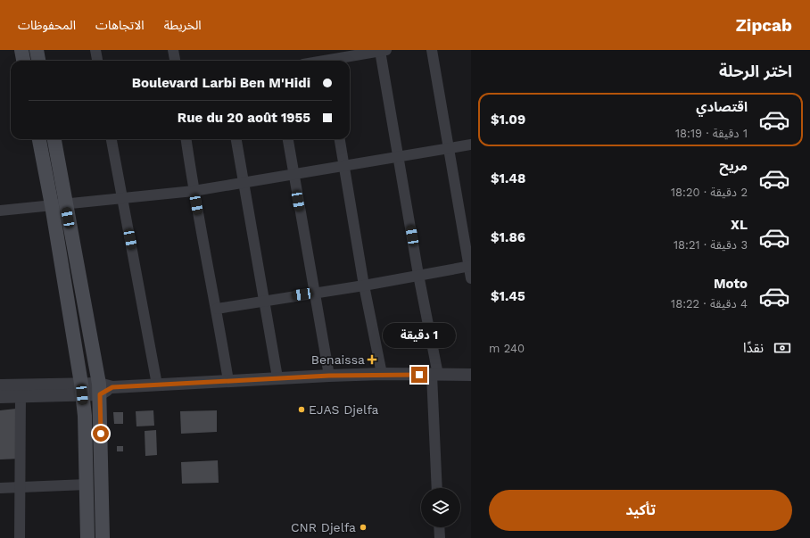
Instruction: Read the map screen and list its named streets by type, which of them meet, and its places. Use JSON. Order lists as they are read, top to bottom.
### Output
{
  "places": {
    "health": ["Benaissa"],
    "other": ["EJAS Djelfa", "CNR Djelfa"]
  },
  "page": {
    "header": "Zipcab",
    "nav": ["الخريطة", "الاتجاهات", "المحفوظات"],
    "heading": "اختر الرحلة",
    "banner": ["Boulevard Larbi Ben M'Hidi", "Rue du 20 août 1955"],
    "list": [
      {
        "name": "اقتصادي",
        "note": "1 دقيقة · 18:19",
        "value": "$1.09"
      },
      {
        "name": "مريح",
        "note": "2 دقيقة · 18:20",
        "value": "$1.48"
      },
      {
        "name": "XL",
        "note": "3 دقيقة · 18:21",
        "value": "$1.86"
      },
      {
        "name": "Moto",
        "note": "4 دقيقة · 18:22",
        "value": "$1.45"
      }
    ],
    "bubble": "1 دقيقة",
    "pay": ["نقدًا", "240 m"],
    "buttons": "تأكيد"
  }
}
